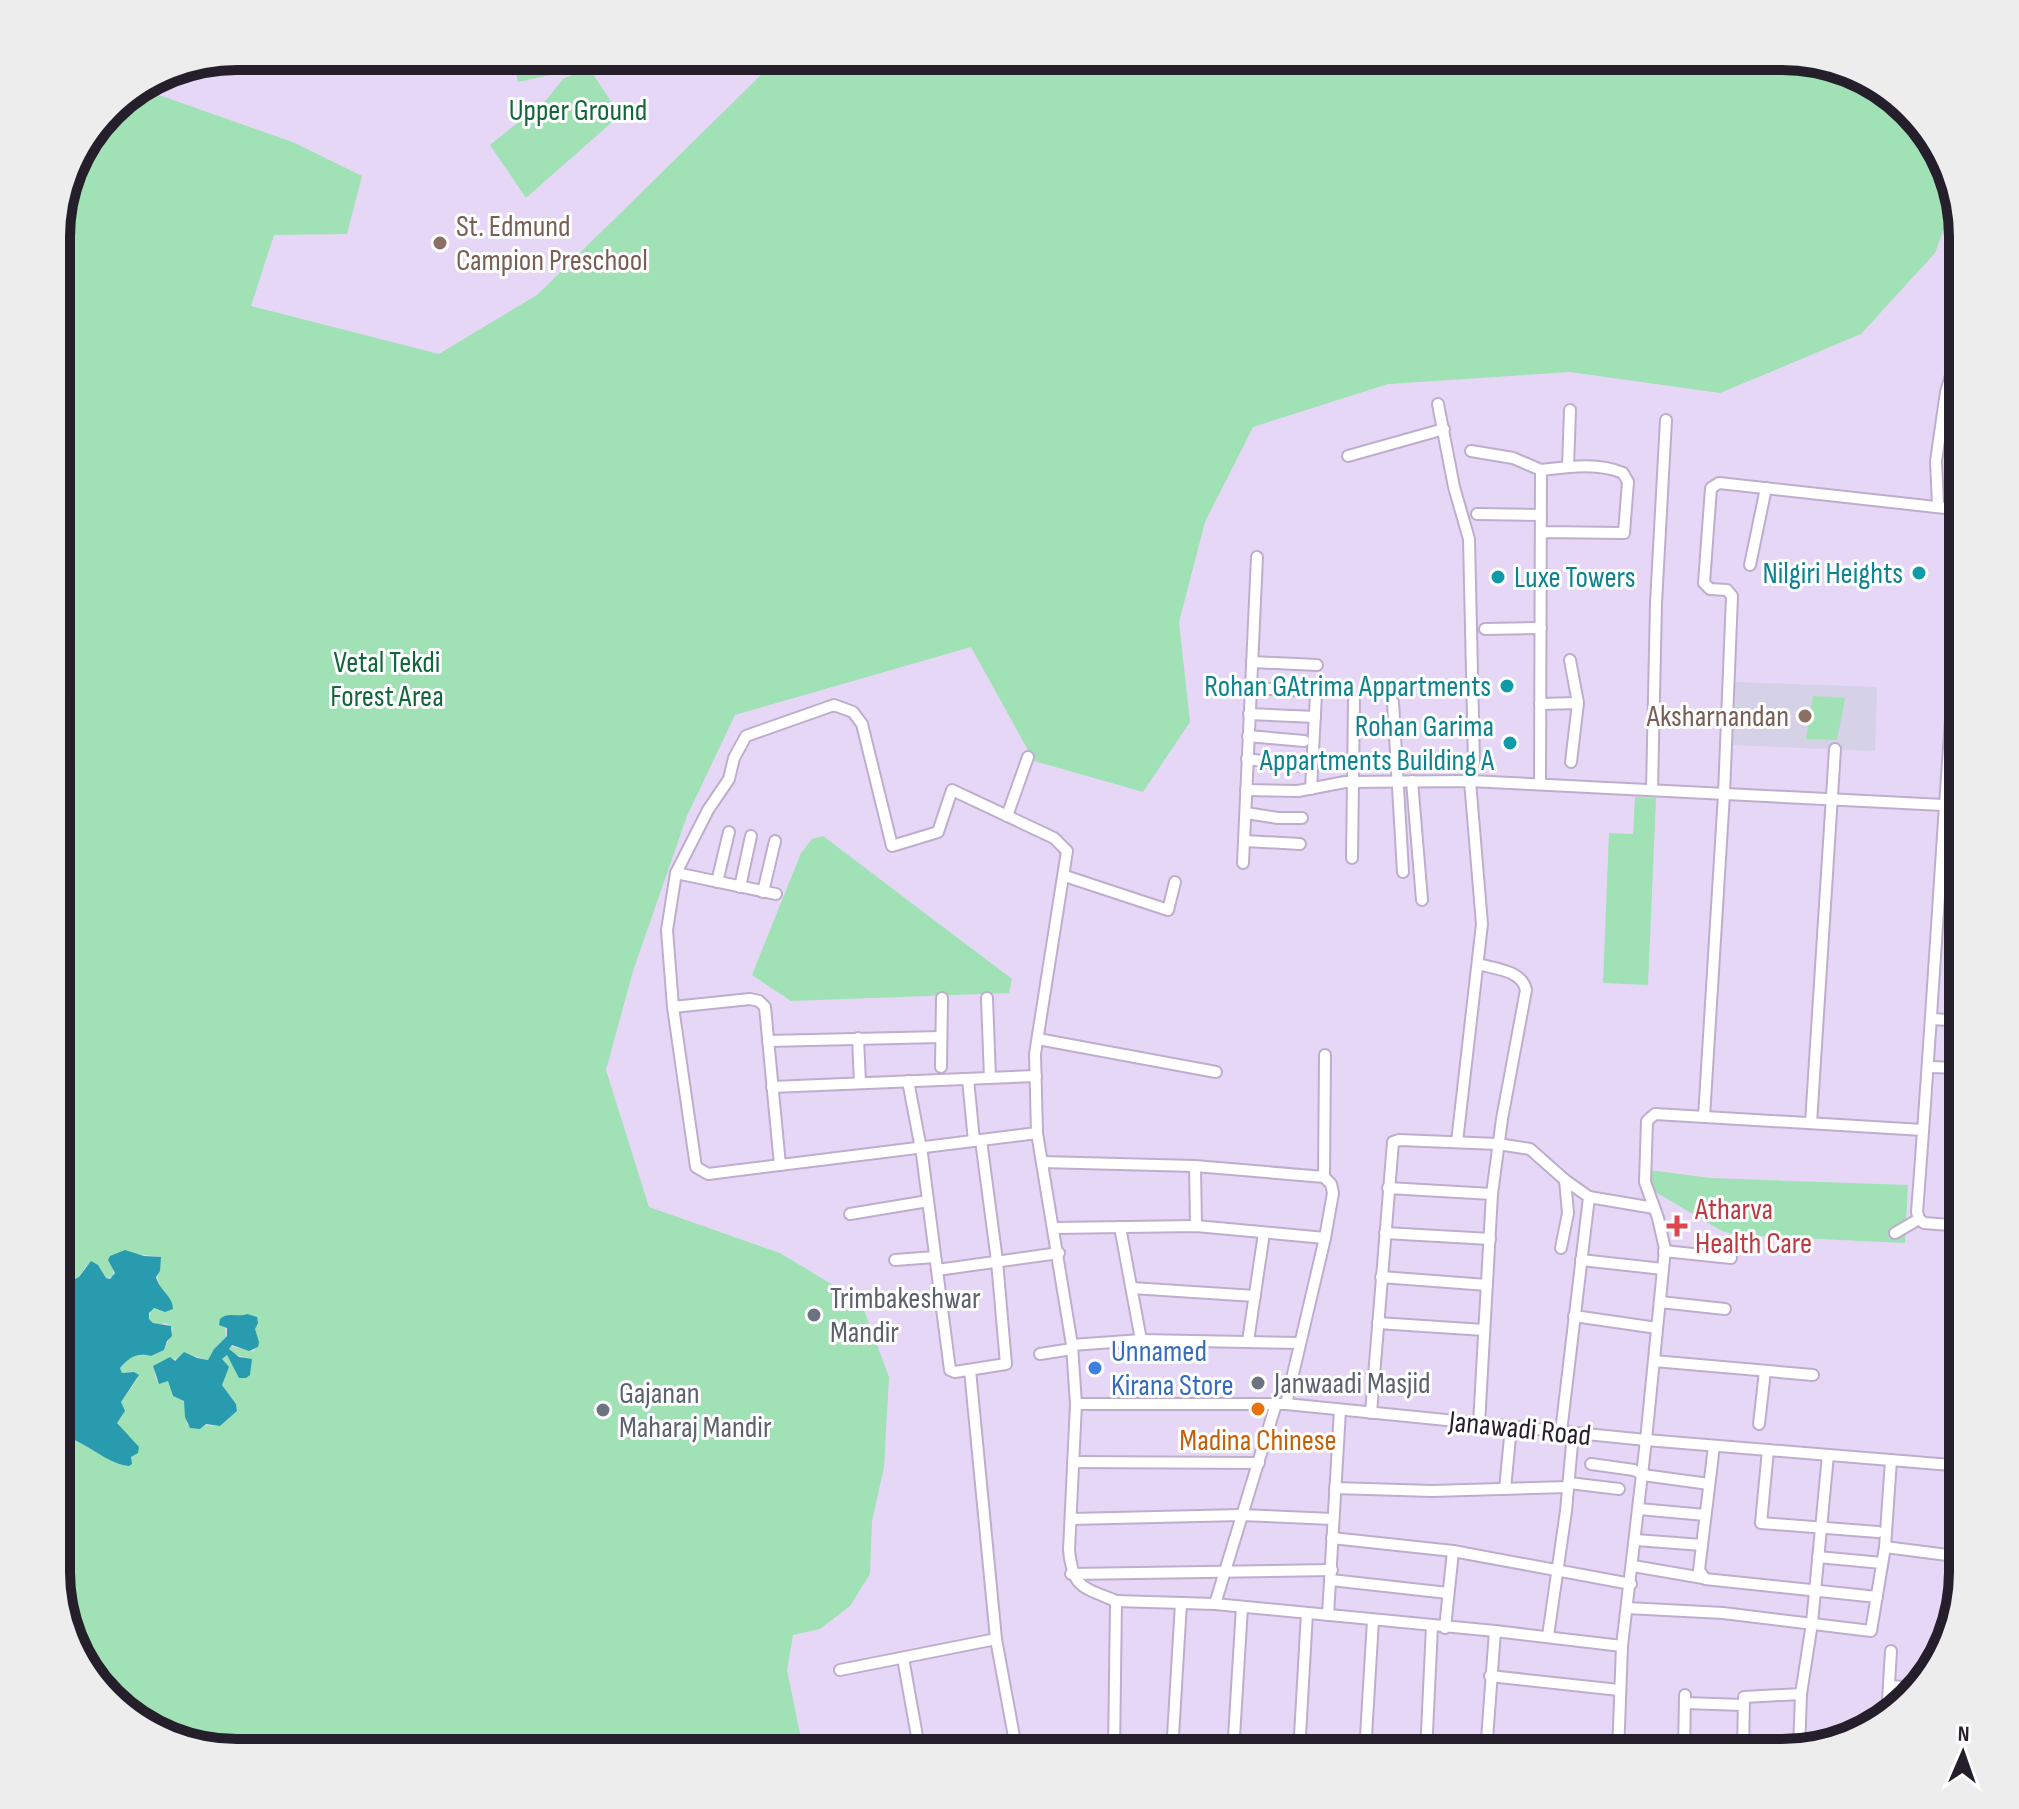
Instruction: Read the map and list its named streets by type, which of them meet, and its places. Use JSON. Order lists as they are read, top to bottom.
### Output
{
  "streets": {
    "street": ["Janawadi Road"]
  },
  "parks": ["Upper Ground", "Vetal Tekdi Forest Area"],
  "places": {
    "other": [
      "St. Edmund Campion Preschool",
      "Nilgiri Heights",
      "Luxe Towers",
      "Rohan GAtrima Appartments",
      "Aksharnandan",
      "Rohan Garima Appartments Building A",
      "Trimbakeshwar Mandir",
      "Unnamed Kirana Store",
      "Janwaadi Masjid",
      "Madina Chinese",
      "Gajanan Maharaj Mandir"
    ],
    "health": ["Atharva Health Care"]
  },
  "north": "top"
}
